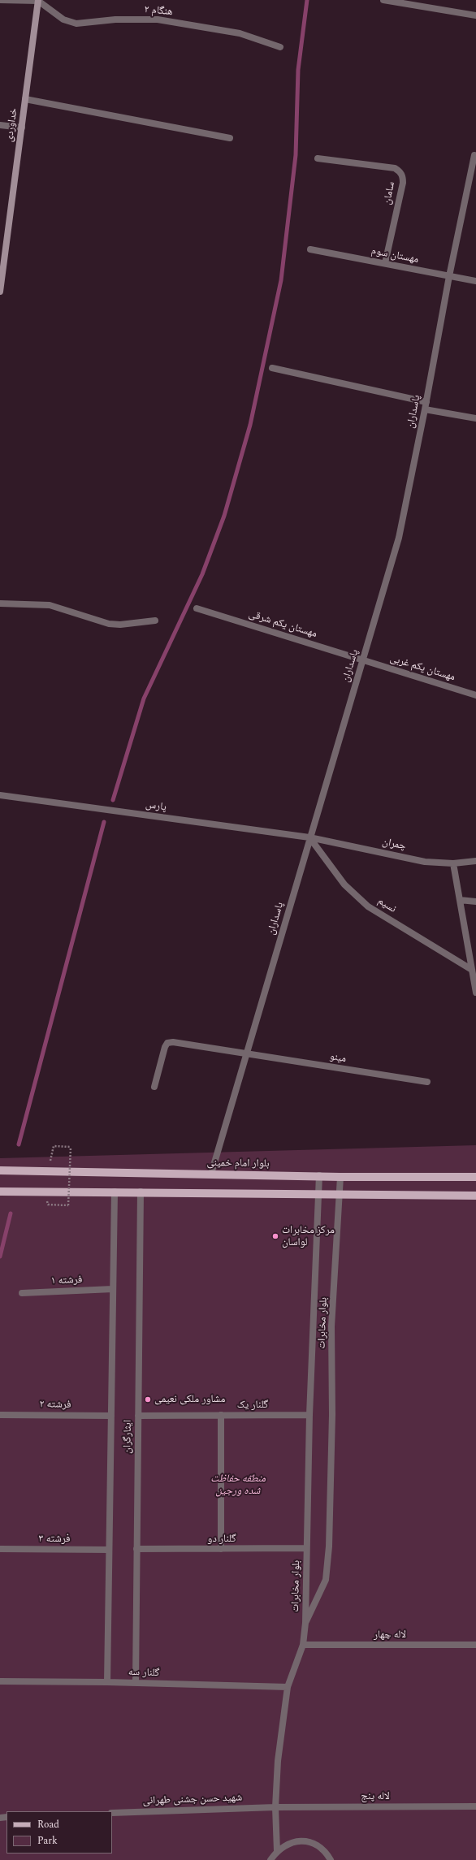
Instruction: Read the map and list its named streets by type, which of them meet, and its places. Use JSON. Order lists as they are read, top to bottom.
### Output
{
  "streets": {
    "main road": ["بلوار امام خمینی"],
    "street": [
      "هنگام ۲",
      "خداوردی",
      "سامان",
      "مهستان سوم",
      "پاسداران",
      "مهستان یکم شرقی",
      "مهستان یکم غربی",
      "پارس",
      "چمران",
      "نسیم",
      "مینو",
      "فرشته ۱",
      "بلوار مخابرات",
      "فرشته ۲",
      "گلنار یک",
      "ایثارگران",
      "فرشته ۳",
      "گلنار دو",
      "لاله چهار",
      "گلنار سه",
      "لاله پنج",
      "شهید حسن جشنی طهرانی"
    ]
  },
  "crossings": [
    ["هنگام ۲", "خداوردی"],
    ["سامان", "مهستان سوم"],
    ["مهستان سوم", "پاسداران"],
    ["پاسداران", "مهستان یکم شرقی"],
    ["پاسداران", "مهستان یکم غربی"],
    ["پاسداران", "پارس"],
    ["پاسداران", "چمران"],
    ["پاسداران", "نسیم"],
    ["پاسداران", "مینو"],
    ["پاسداران", "بلوار امام خمینی"],
    ["مهستان یکم شرقی", "مهستان یکم غربی"],
    ["پارس", "چمران"],
    ["پارس", "نسیم"],
    ["چمران", "نسیم"],
    ["بلوار امام خمینی", "بلوار مخابرات"],
    ["فرشته ۱", "ایثارگران"],
    ["بلوار مخابرات", "گلنار یک"],
    ["بلوار مخابرات", "گلنار دو"],
    ["فرشته ۲", "ایثارگران"],
    ["گلنار یک", "ایثارگران"],
    ["ایثارگران", "فرشته ۳"],
    ["ایثارگران", "گلنار دو"],
    ["ایثارگران", "گلنار سه"],
    ["لاله پنج", "شهید حسن جشنی طهرانی"]
  ],
  "parks": ["منطقه حفاظت شده ورجین"],
  "places": ["مرکز مخابرات لواسان", "مشاور ملکی نعیمی"],
  "legend": ["Road", "Park"]
}
